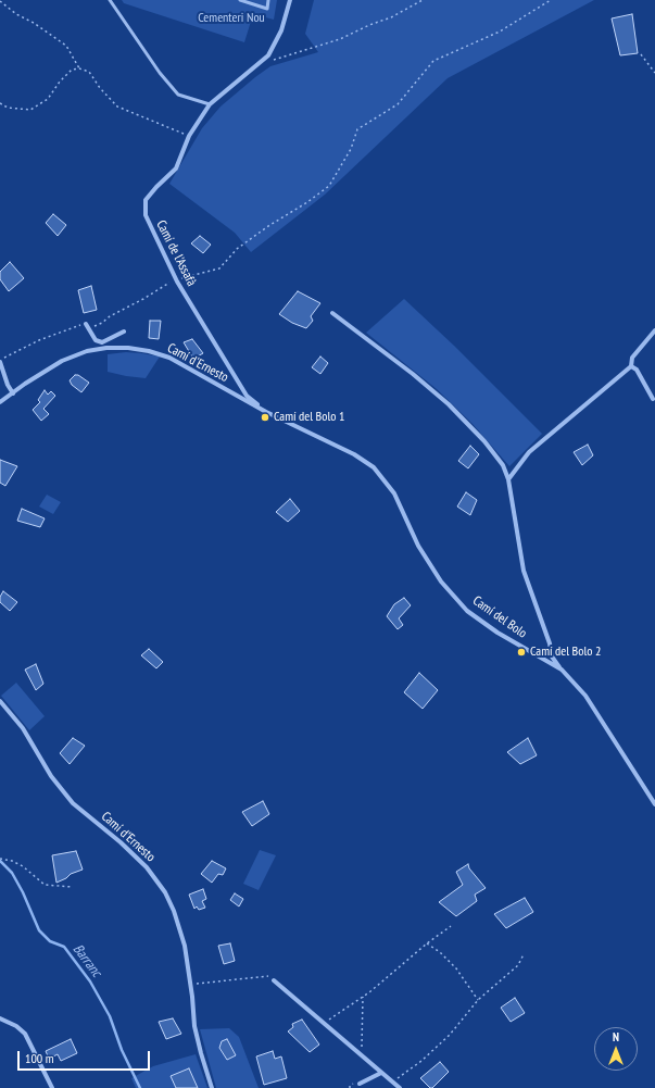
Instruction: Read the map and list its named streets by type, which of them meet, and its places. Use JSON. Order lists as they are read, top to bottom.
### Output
{
  "streets": {
    "street": ["Camí de l'Assafà", "Camí d'Ernesto", "Camí del Bolo"]
  },
  "crossings": [
    ["Camí de l'Assafà", "Camí d'Ernesto"],
    ["Camí de l'Assafà", "Camí del Bolo"],
    ["Camí d'Ernesto", "Camí del Bolo"]
  ],
  "water": ["Barranc"],
  "parks": ["Cementeri Nou"],
  "places": ["Camí del Bolo 1", "Camí del Bolo 2"],
  "scale_bar": "100 m",
  "north": "top"
}
